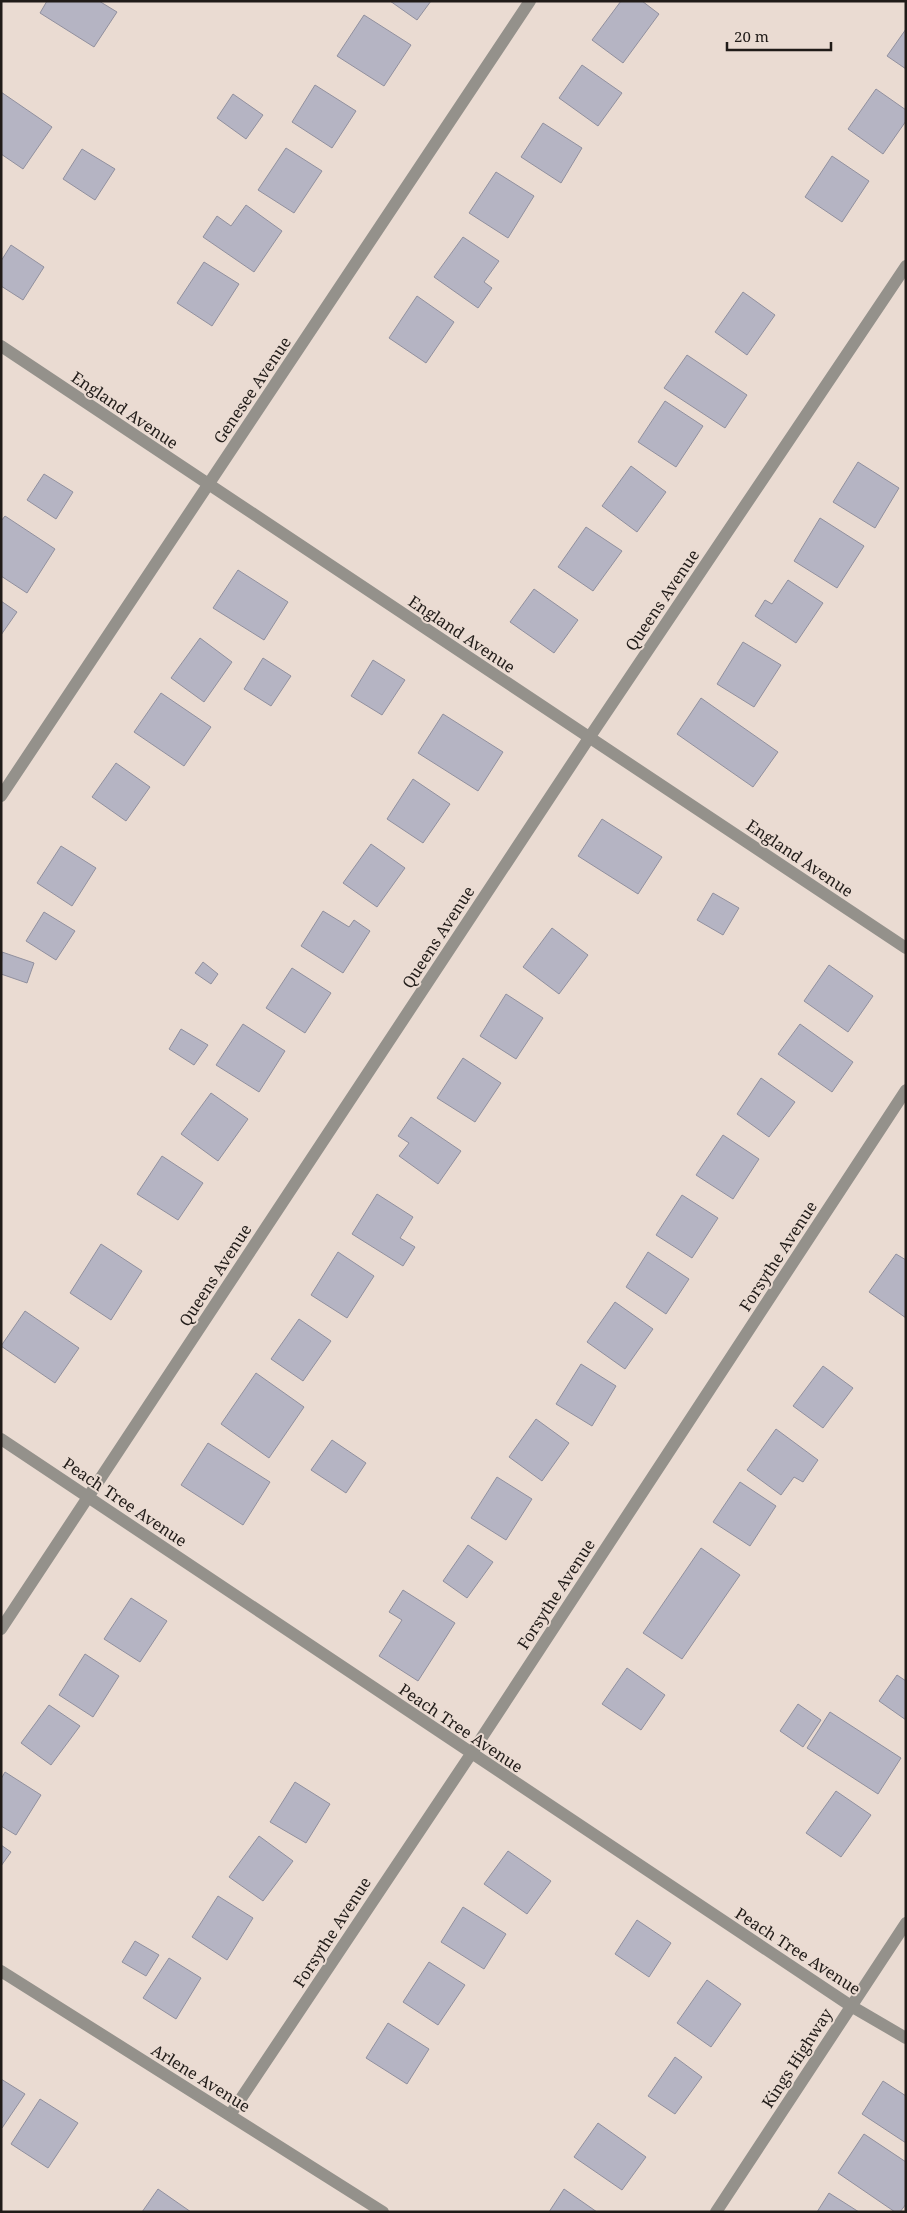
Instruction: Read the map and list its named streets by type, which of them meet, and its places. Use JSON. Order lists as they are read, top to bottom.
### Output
{
  "streets": {
    "street": [
      "Genesee Avenue",
      "England Avenue",
      "Queens Avenue",
      "Forsythe Avenue",
      "Peach Tree Avenue",
      "Kings Highway",
      "Arlene Avenue"
    ]
  },
  "crossings": [
    ["Genesee Avenue", "England Avenue"],
    ["England Avenue", "Queens Avenue"],
    ["Queens Avenue", "Peach Tree Avenue"],
    ["Forsythe Avenue", "Peach Tree Avenue"],
    ["Forsythe Avenue", "Arlene Avenue"],
    ["Peach Tree Avenue", "Kings Highway"]
  ],
  "scale_bar": "20 m"
}
